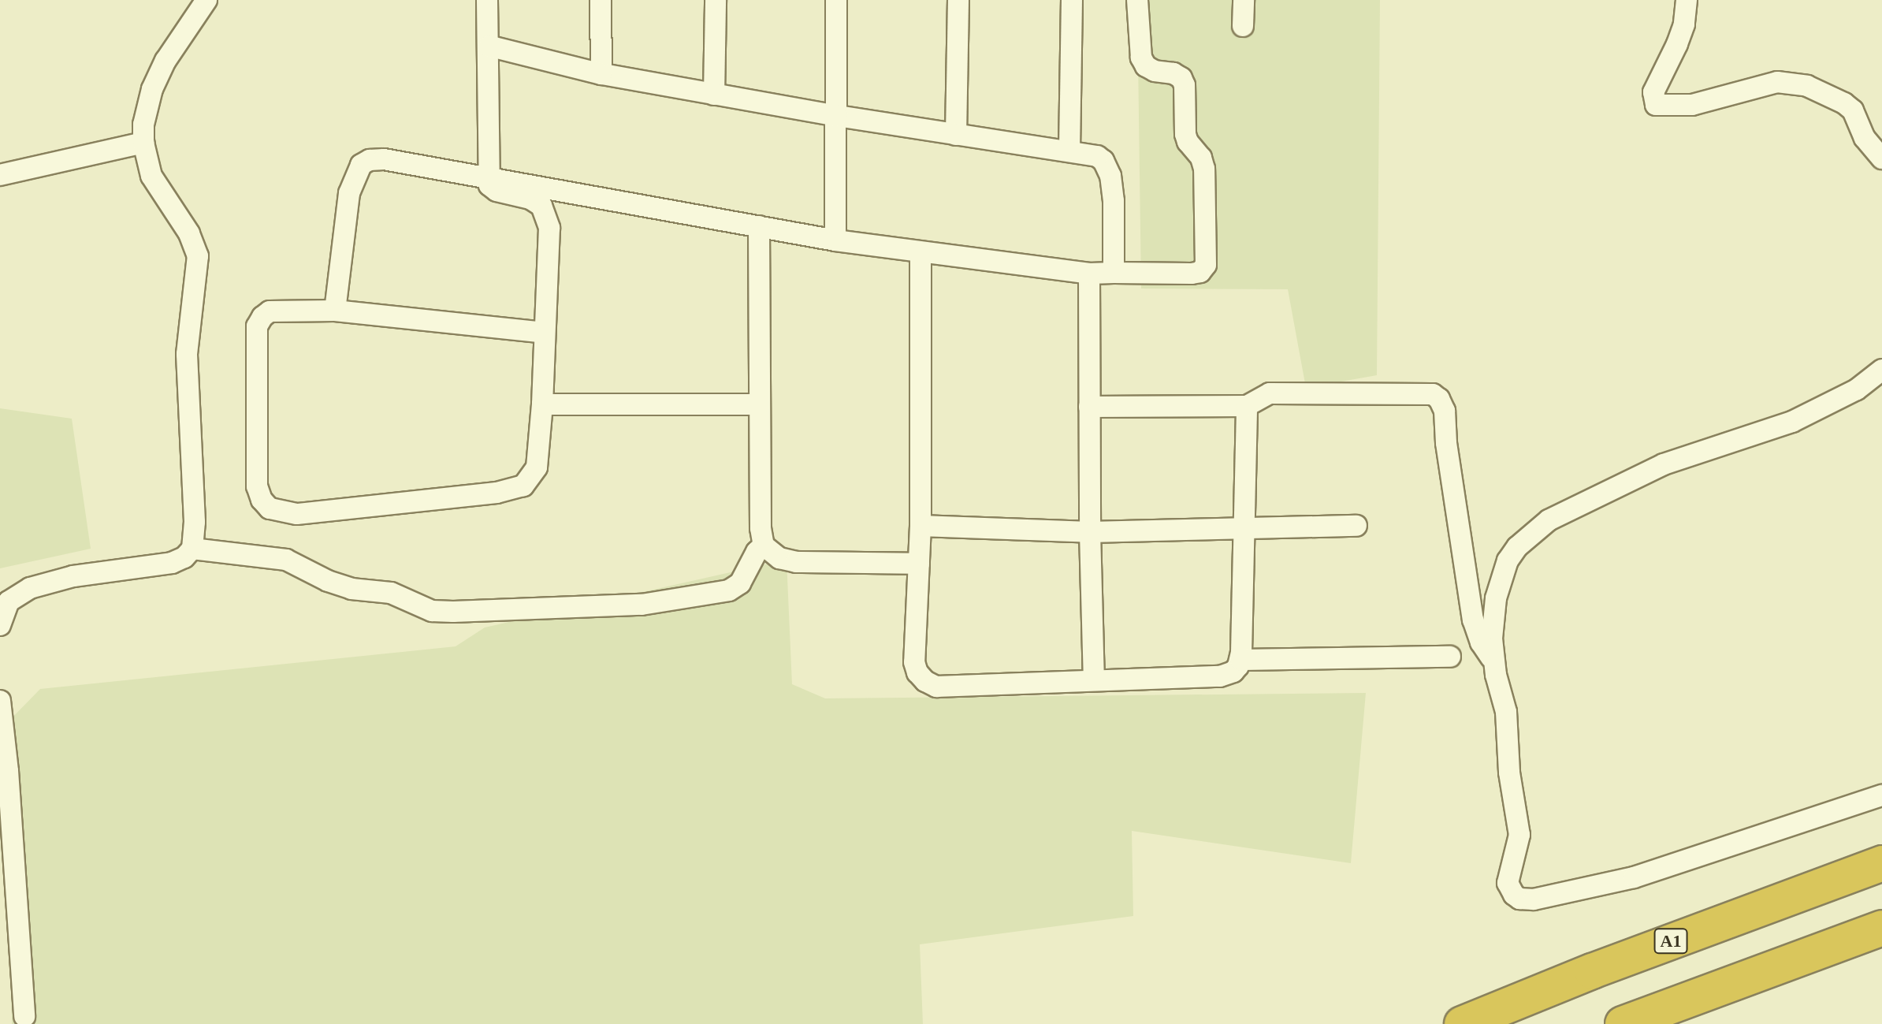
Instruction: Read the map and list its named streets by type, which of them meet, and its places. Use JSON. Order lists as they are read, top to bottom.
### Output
{
  "streets": {
    "highway": ["A1"]
  }
}
